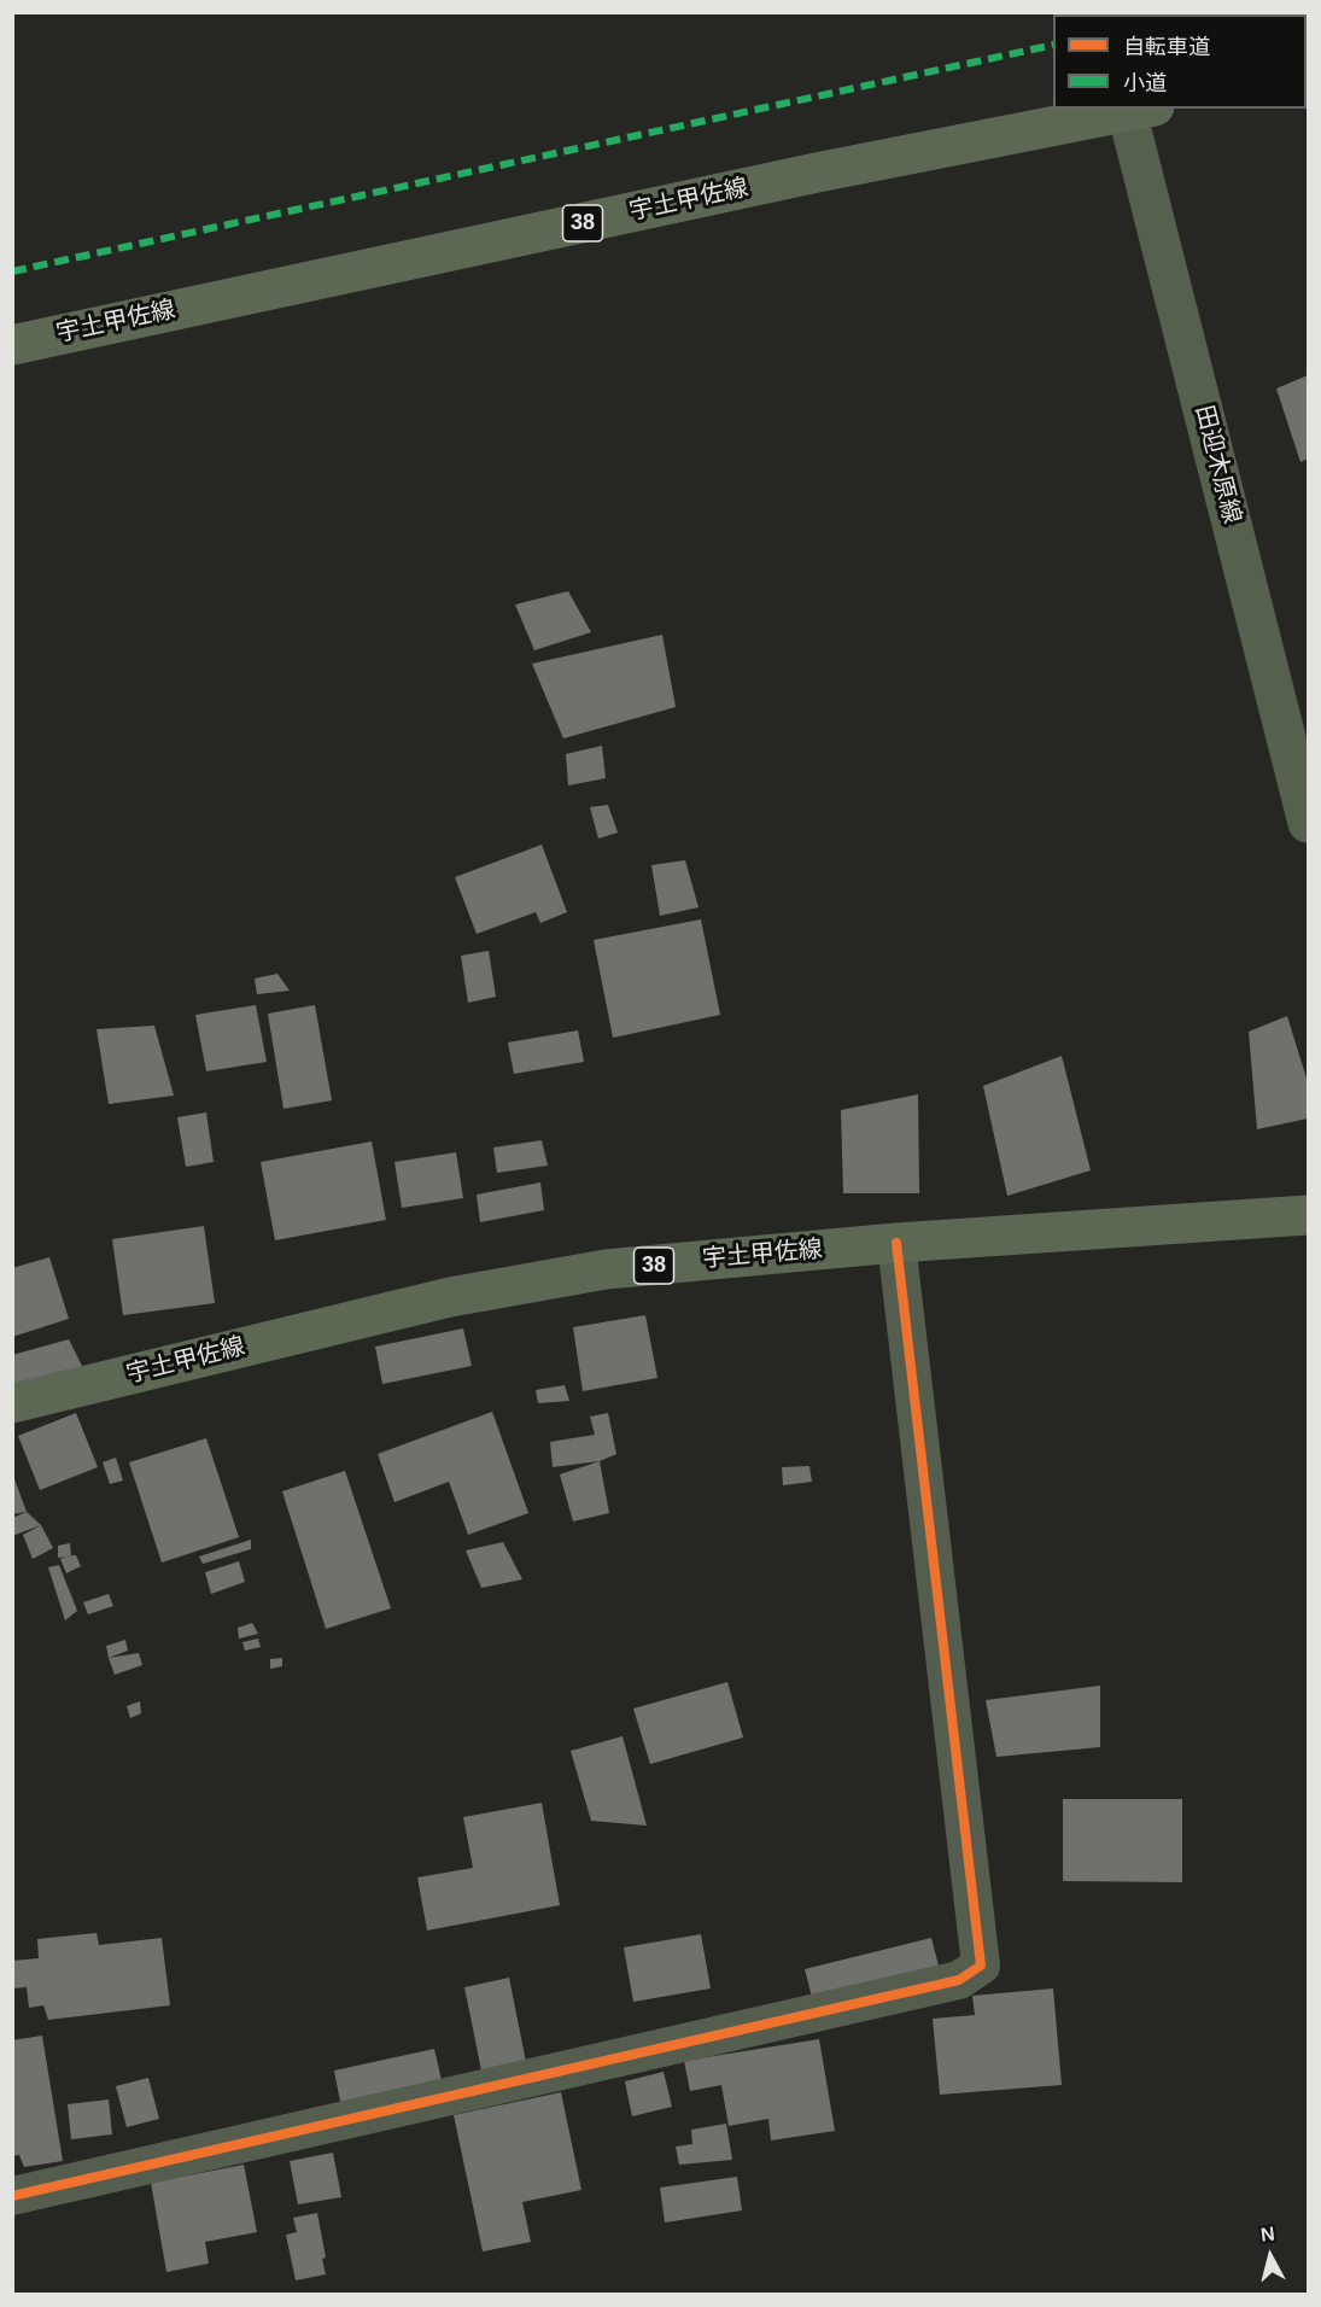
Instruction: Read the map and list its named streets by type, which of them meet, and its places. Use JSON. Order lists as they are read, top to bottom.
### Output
{
  "streets": {
    "main road": ["宇土甲佐線", "38", "田迎木原線"]
  },
  "crossings": [
    ["宇土甲佐線", "田迎木原線"]
  ],
  "legend": ["自転車道", "小道"],
  "north": "top"
}
